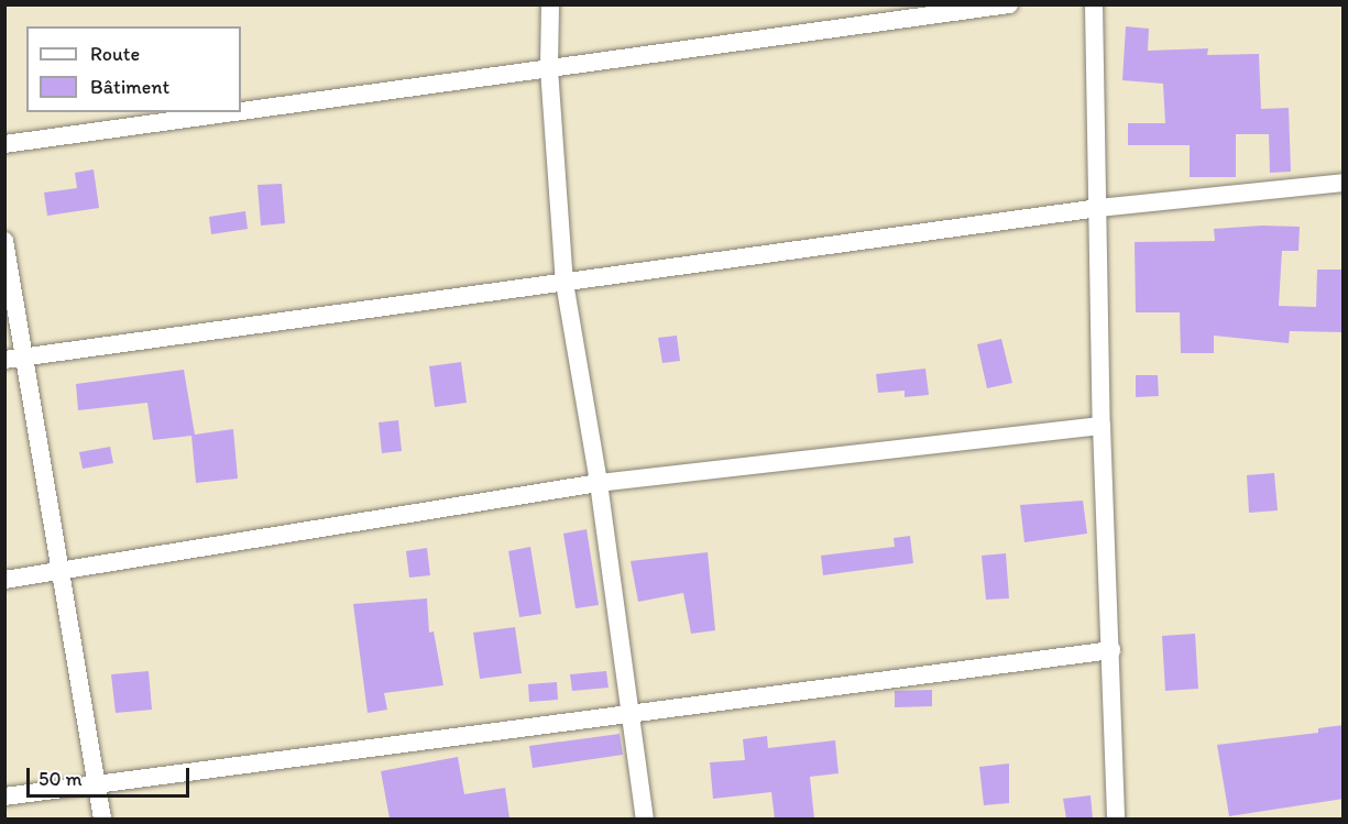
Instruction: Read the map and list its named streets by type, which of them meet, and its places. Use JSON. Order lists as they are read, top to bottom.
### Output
{
  "legend": ["Route", "Bâtiment"],
  "scale_bar": "50 m"
}
